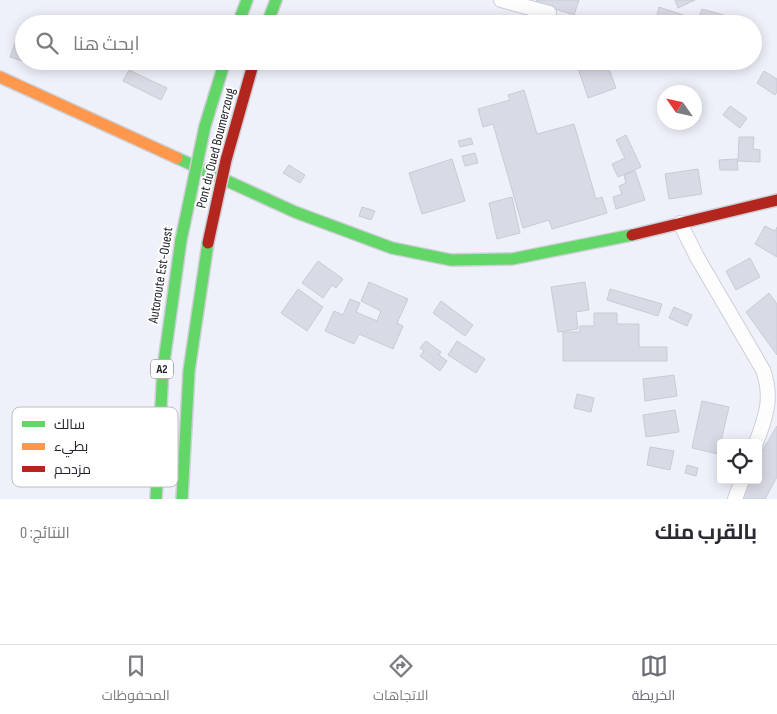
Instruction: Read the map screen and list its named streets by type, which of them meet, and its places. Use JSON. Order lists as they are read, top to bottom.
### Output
{
  "streets": {
    "main road": ["Pont du Oued Boumerzoug", "Autoroute Est-Ouest", "A2"]
  },
  "legend": ["سالك", "بطيء", "مزدحم"],
  "north": "top left",
  "page": {
    "search": "ابحث هنا",
    "heading": ["بالقرب منك", "النتائج: 0"],
    "nav": ["الخريطة", "الاتجاهات", "المحفوظات"]
  }
}
